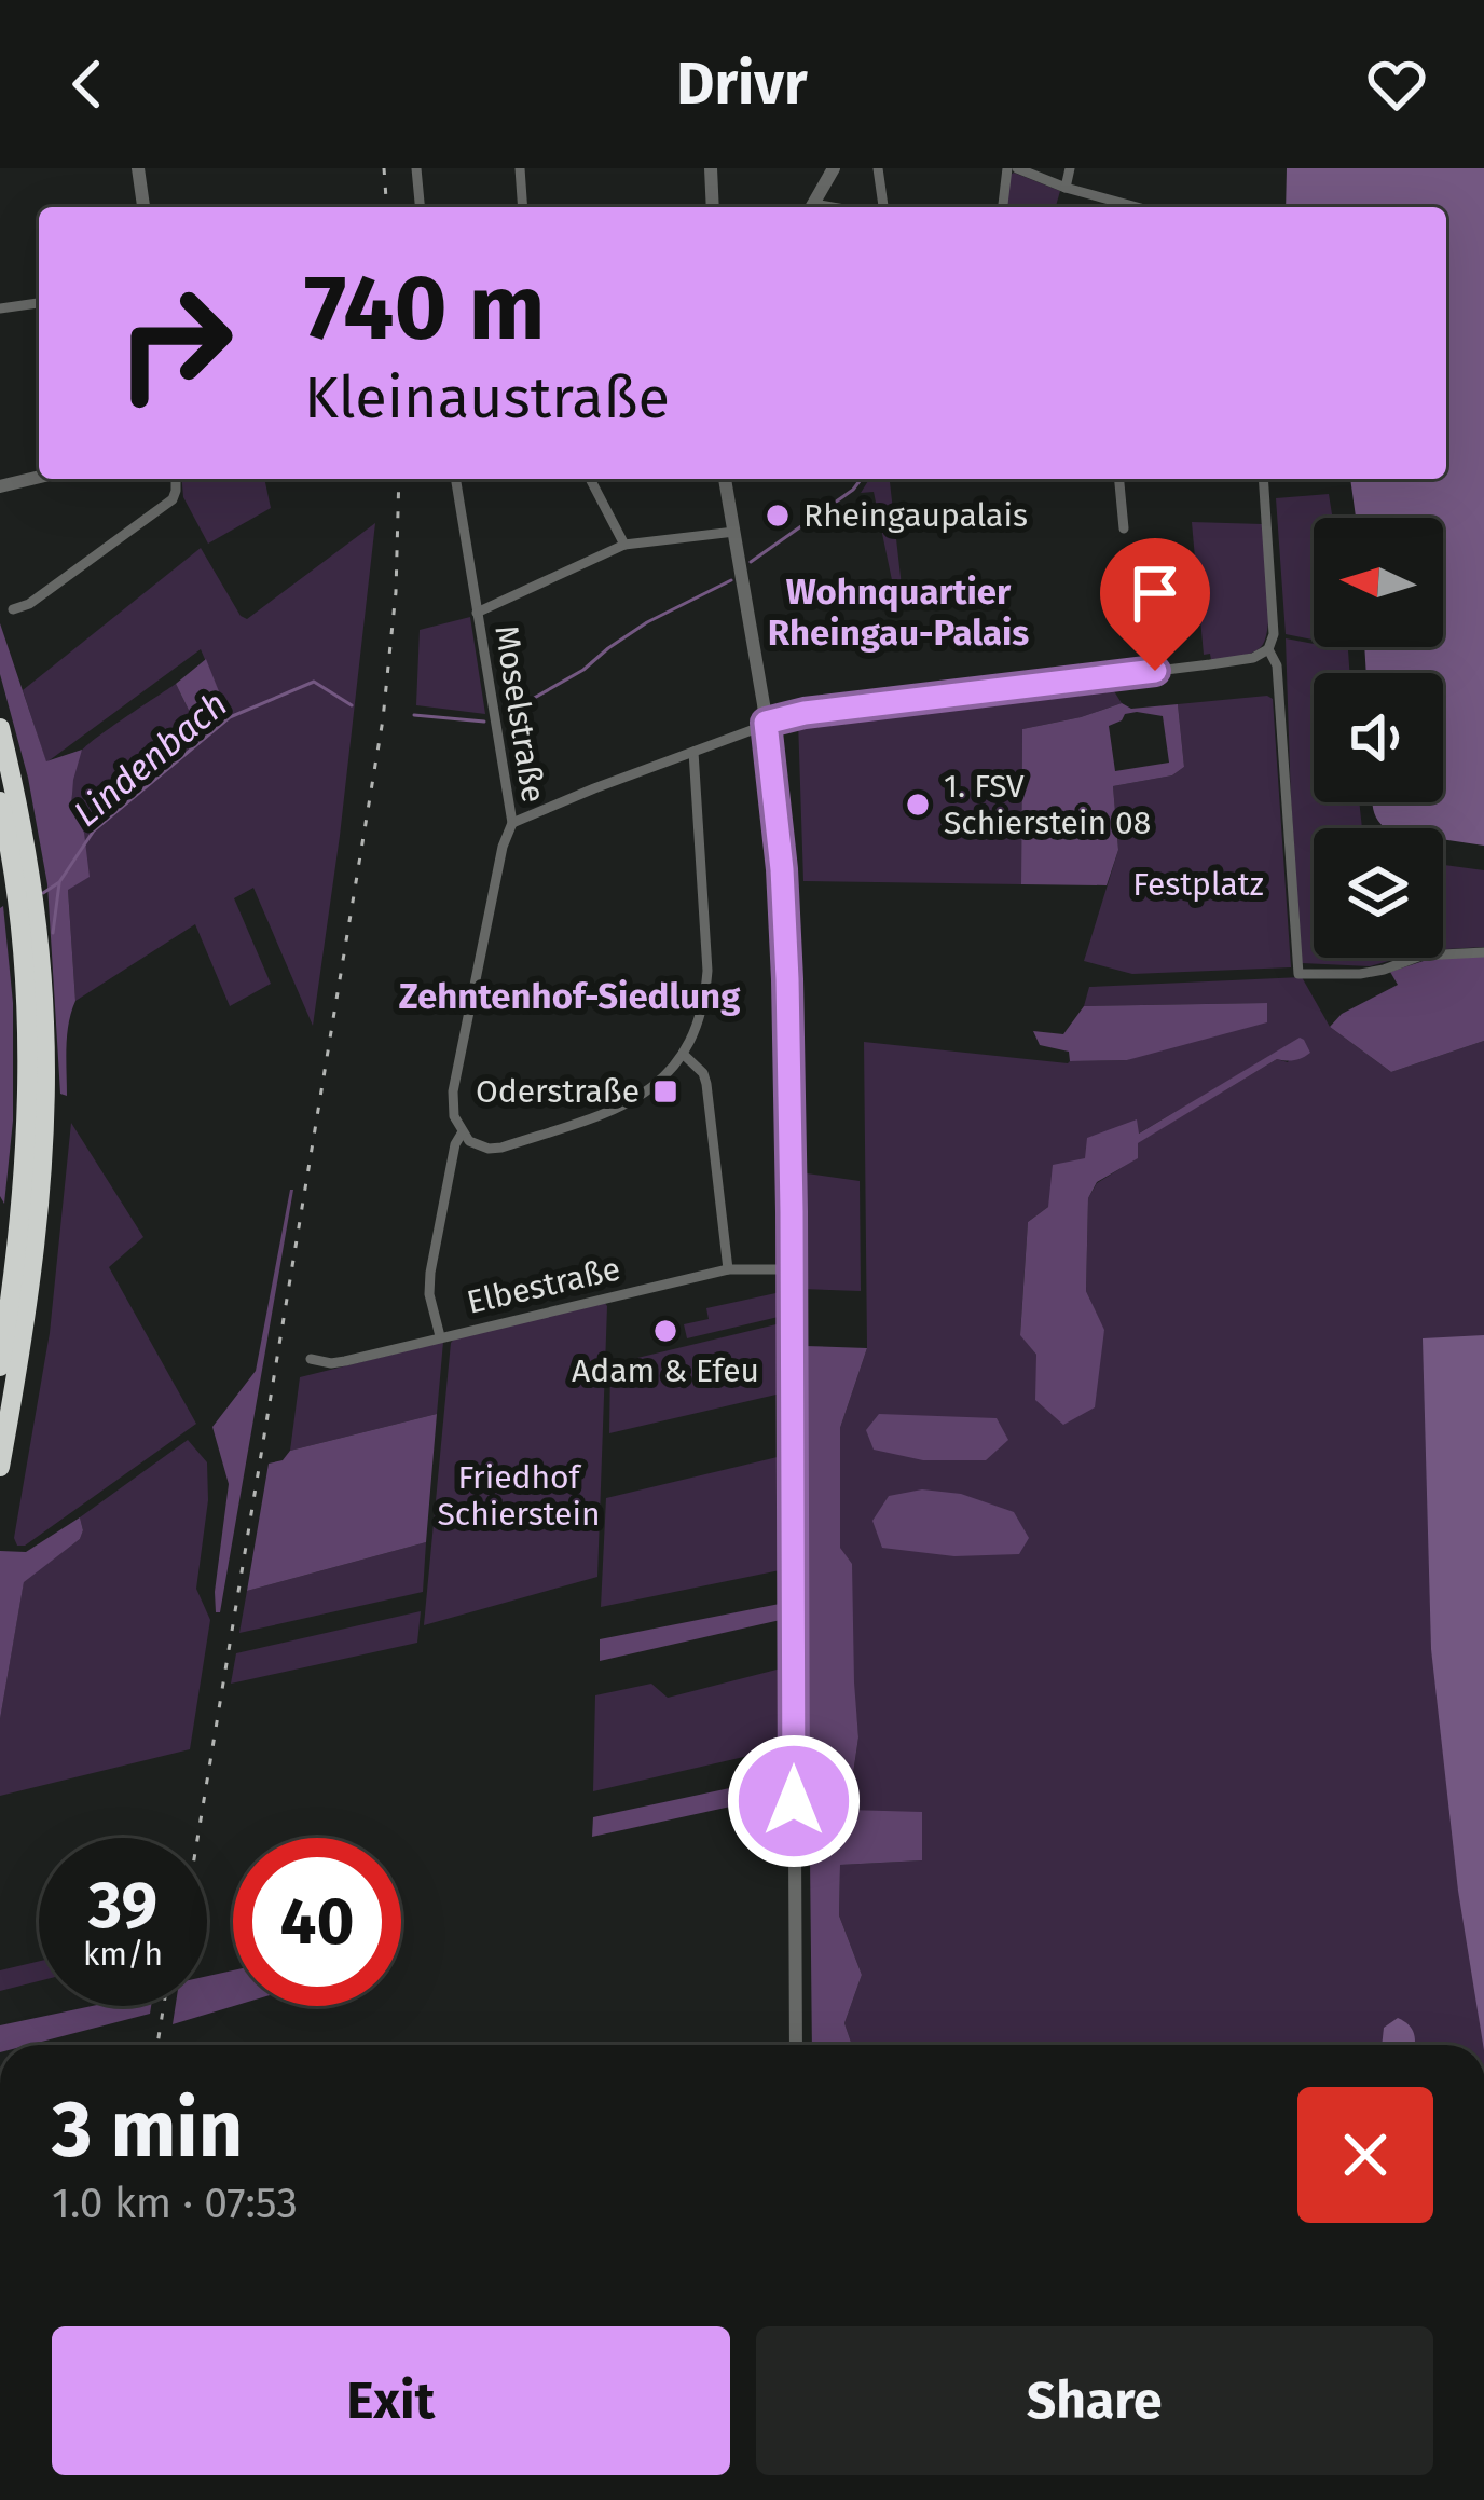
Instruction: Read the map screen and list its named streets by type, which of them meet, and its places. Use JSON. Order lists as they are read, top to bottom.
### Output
{
  "streets": {
    "street": ["Moselstraße", "Elbestraße"]
  },
  "crossings": [
    ["Moselstraße", "Elbestraße"]
  ],
  "districts": ["Wohnquartier Rheingau-Palais", "Zehntenhof-Siedlung"],
  "water": ["Lindenbach"],
  "parks": ["Festplatz", "Friedhof Schierstein"],
  "places": {
    "other": ["Rheingaupalais", "1. FSV Schierstein 08", "Adam & Efeu"],
    "transit": ["Oderstraße"]
  },
  "north": "left",
  "page": {
    "header": "Drivr",
    "turn": ["740 m", "Kleinaustraße"],
    "speed": "39 km/h",
    "limit": "40",
    "heading": ["3 min", "1.0 km · 07:53"],
    "buttons": ["Exit", "Share"]
  }
}
